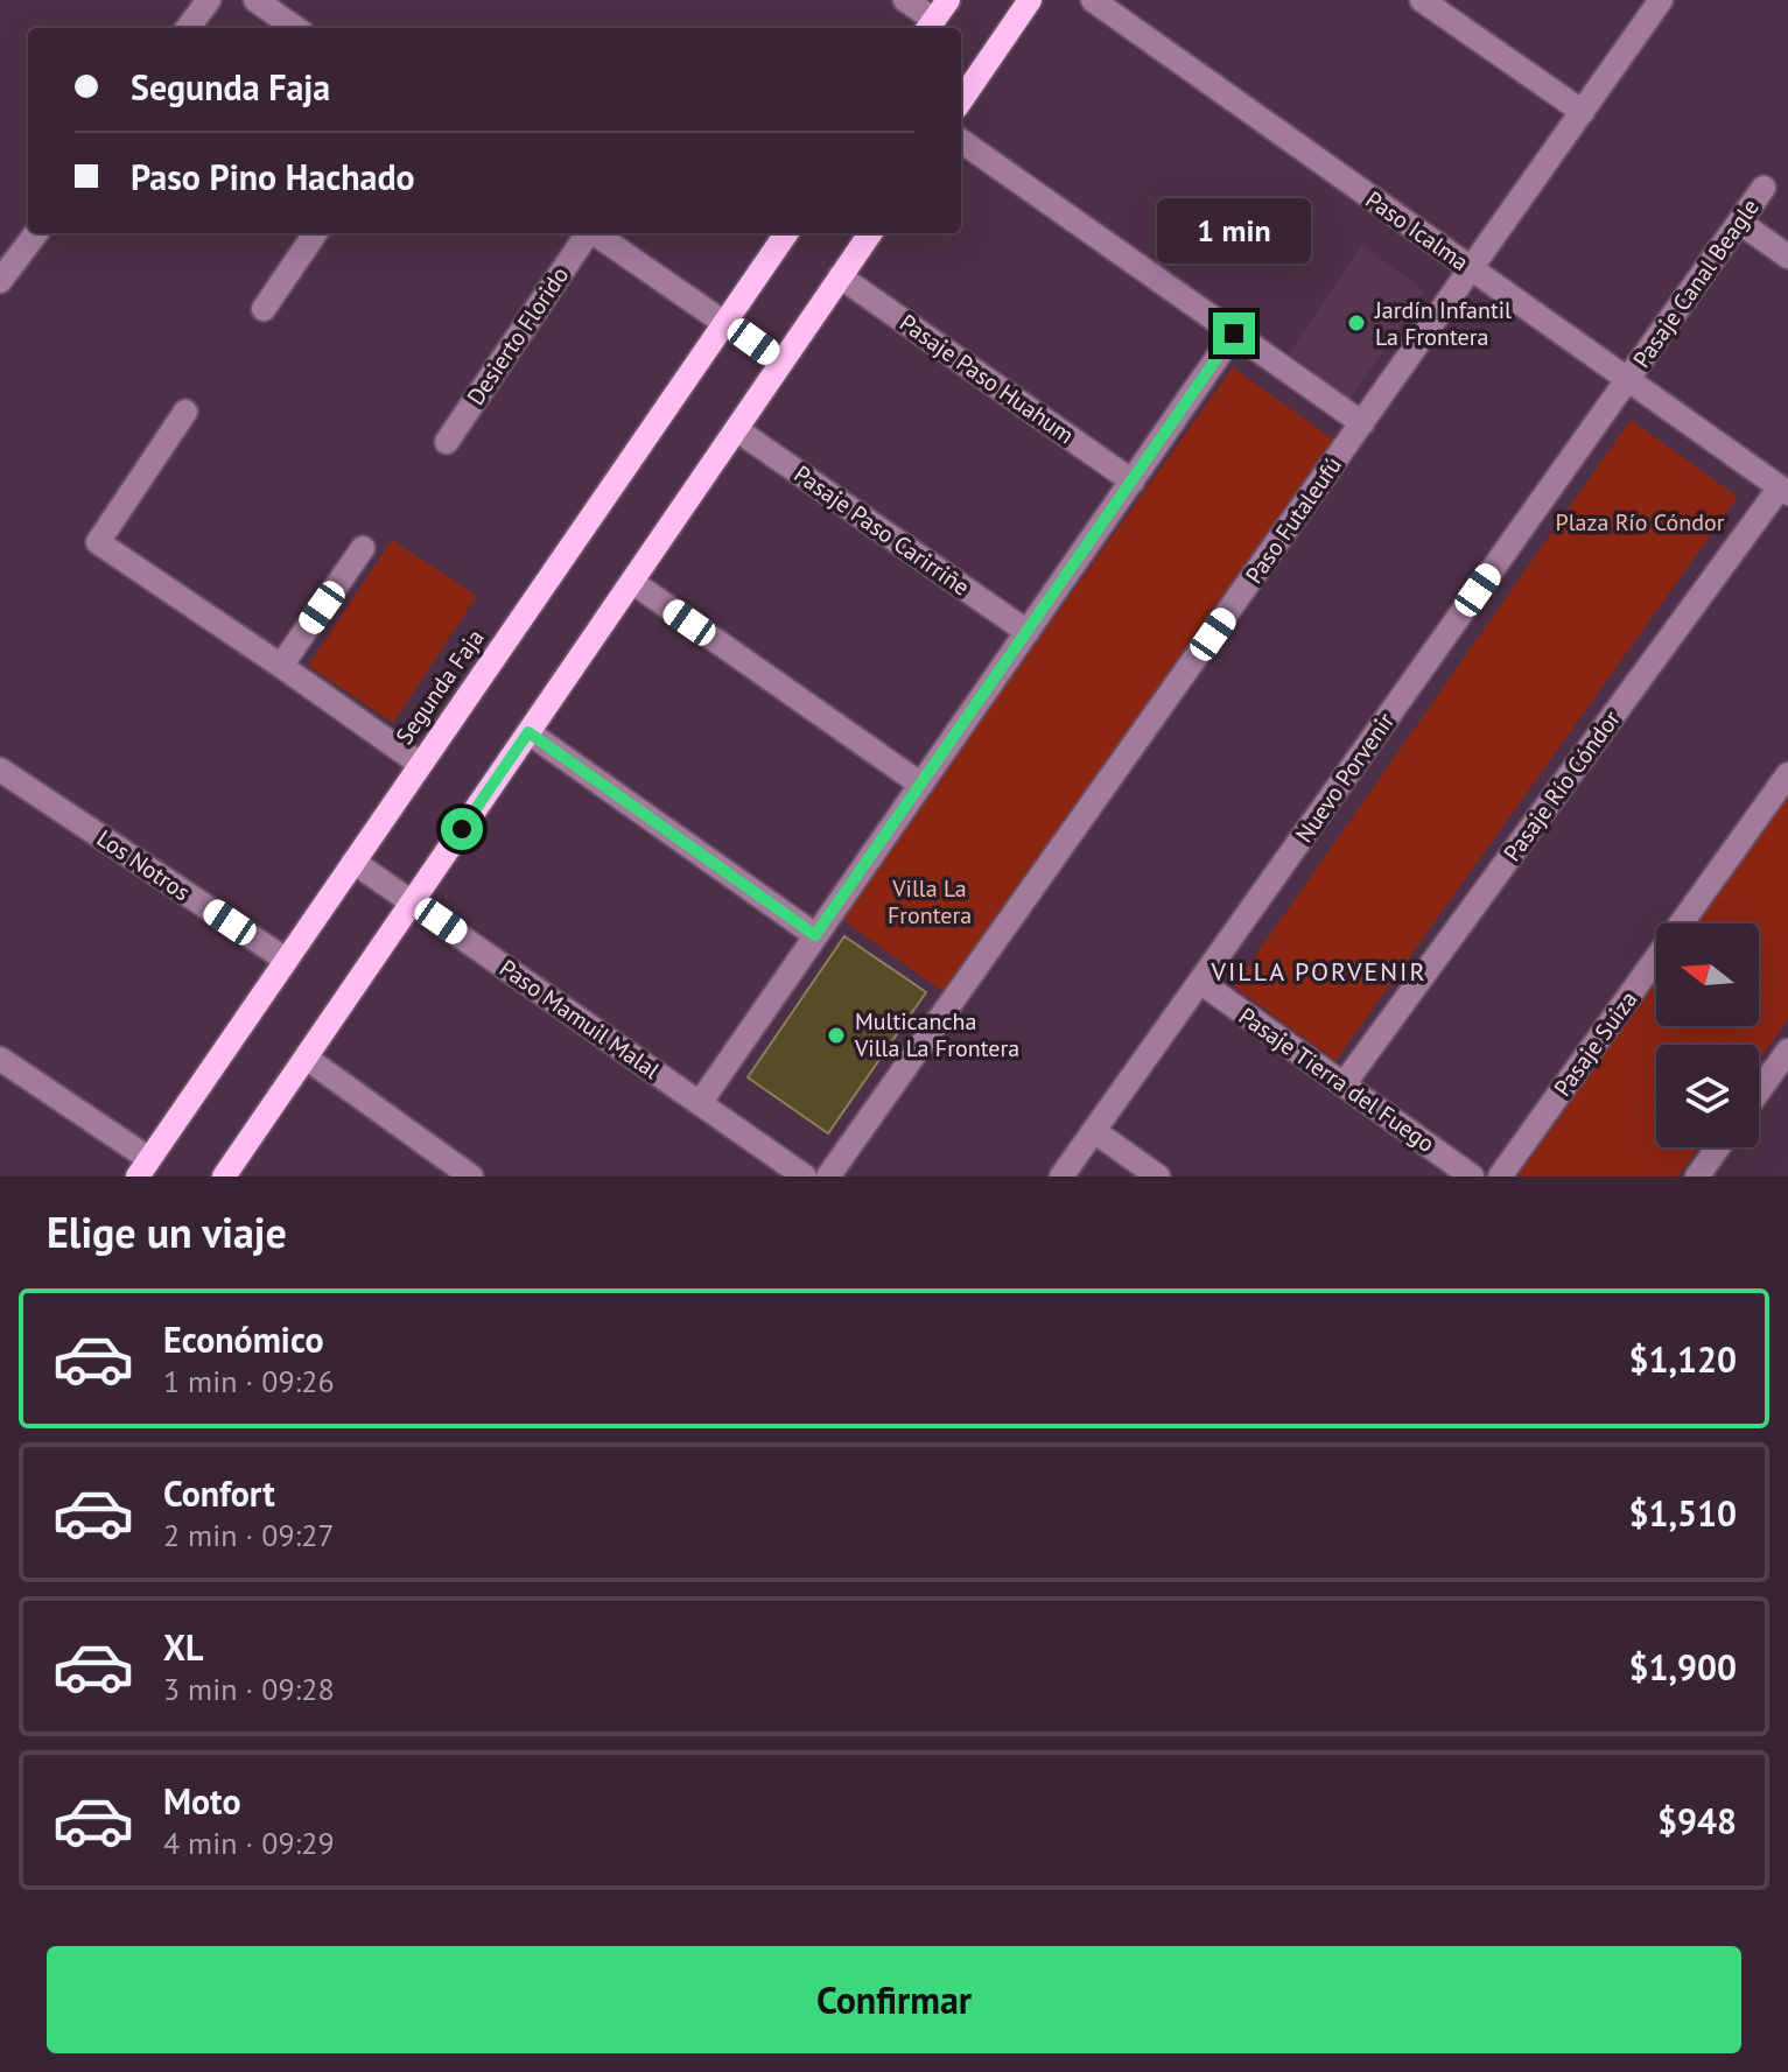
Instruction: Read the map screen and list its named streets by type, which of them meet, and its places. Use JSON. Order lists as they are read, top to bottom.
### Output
{
  "streets": {
    "main road": ["Segunda Faja"],
    "street": [
      "Paso Icalma",
      "Pasaje Canal Beagle",
      "Desierto Florido",
      "Pasaje Paso Huahum",
      "Paso Futaleufú",
      "Pasaje Paso Carirriñe",
      "Nuevo Porvenir",
      "Pasaje Río Cóndor",
      "Los Notros",
      "Paso Mamuil Malal",
      "Pasaje Suiza",
      "Pasaje Tierra del Fuego"
    ]
  },
  "crossings": [
    ["Paso Icalma", "Pasaje Canal Beagle"],
    ["Paso Icalma", "Paso Futaleufú"],
    ["Paso Icalma", "Nuevo Porvenir"],
    ["Paso Icalma", "Pasaje Río Cóndor"],
    ["Pasaje Canal Beagle", "Nuevo Porvenir"],
    ["Segunda Faja", "Los Notros"],
    ["Segunda Faja", "Paso Mamuil Malal"],
    ["Nuevo Porvenir", "Pasaje Tierra del Fuego"],
    ["Pasaje Río Cóndor", "Pasaje Tierra del Fuego"]
  ],
  "districts": ["VILLA PORVENIR"],
  "parks": ["Plaza Río Cóndor", "Villa La Frontera"],
  "places": ["Jardín Infantil La Frontera", "Multicancha Villa La Frontera"],
  "north": "left",
  "page": {
    "banner": ["Segunda Faja", "Paso Pino Hachado"],
    "bubble": "1 min",
    "heading": "Elige un viaje",
    "list": [
      {
        "name": "Económico",
        "note": "1 min · 09:26",
        "value": "$1,120"
      },
      {
        "name": "Confort",
        "note": "2 min · 09:27",
        "value": "$1,510"
      },
      {
        "name": "XL",
        "note": "3 min · 09:28",
        "value": "$1,900"
      },
      {
        "name": "Moto",
        "note": "4 min · 09:29",
        "value": "$948"
      }
    ],
    "buttons": "Confirmar"
  }
}
